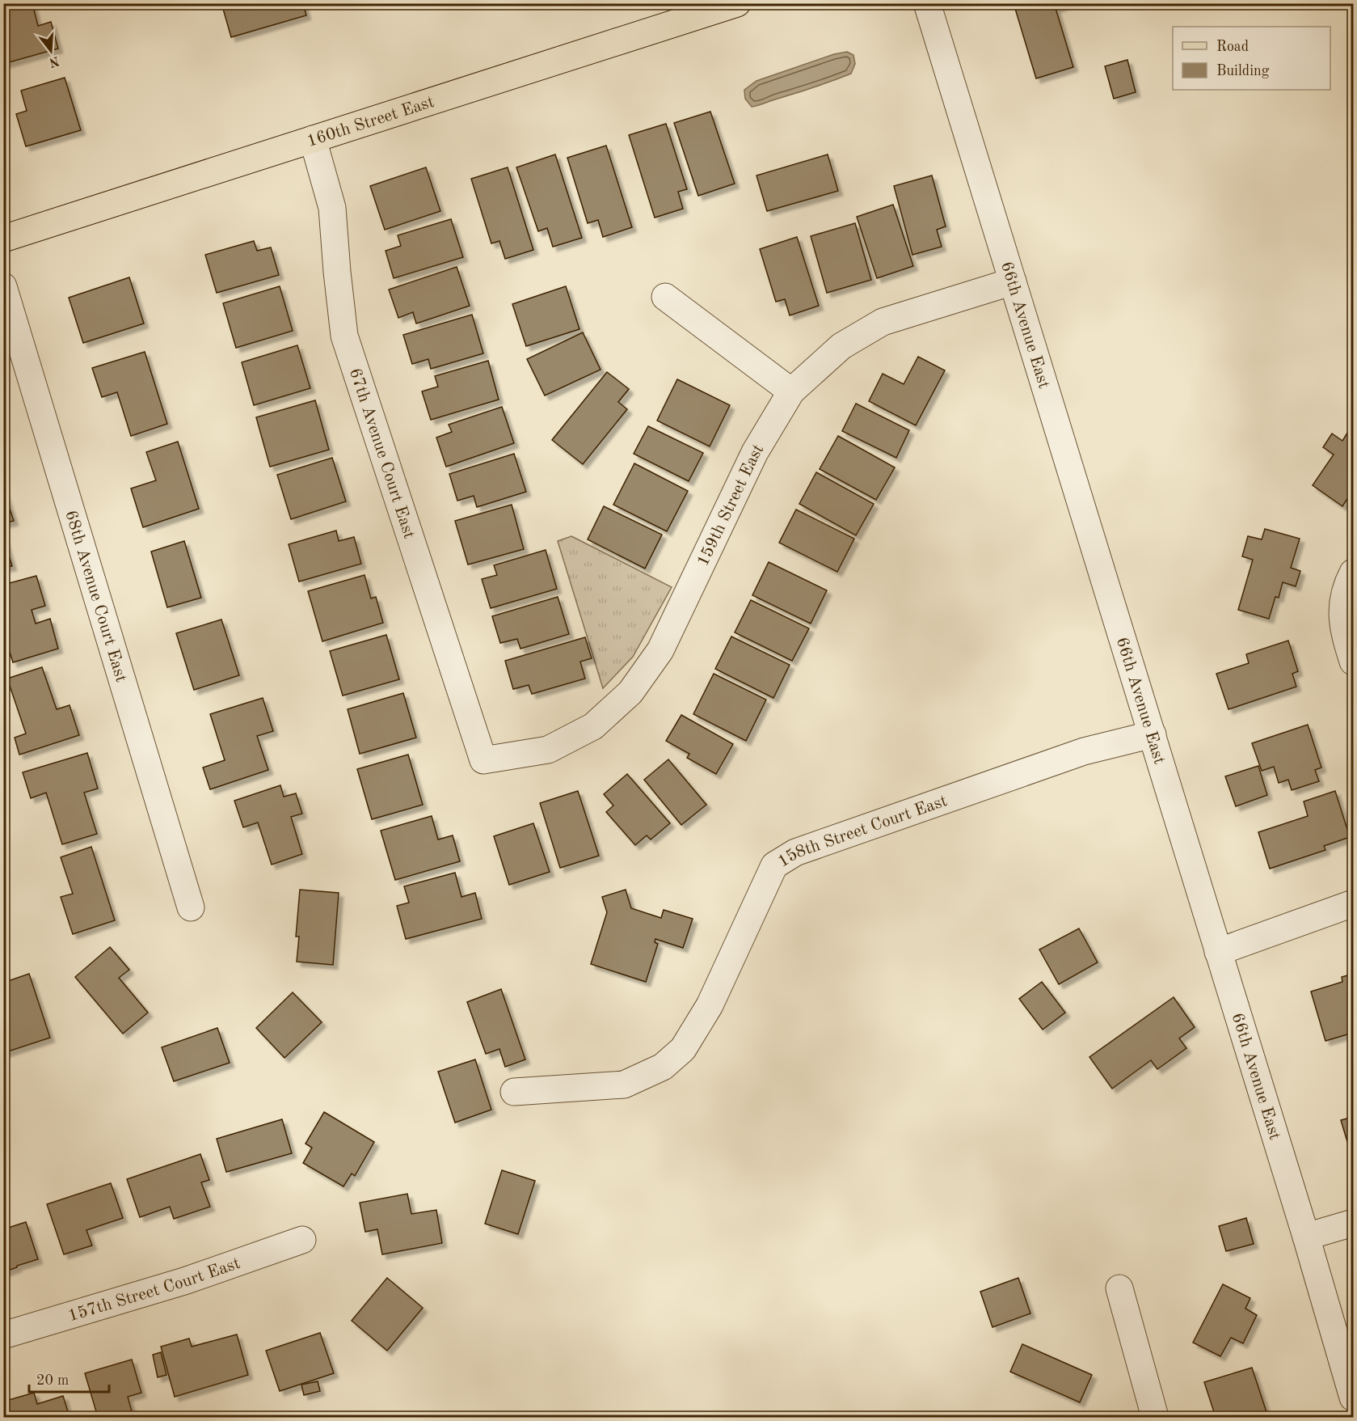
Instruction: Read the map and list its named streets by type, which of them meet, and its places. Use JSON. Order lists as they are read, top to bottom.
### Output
{
  "streets": {
    "main road": ["160th Street East"],
    "street": [
      "66th Avenue East",
      "67th Avenue Court East",
      "159th Street East",
      "68th Avenue Court East",
      "158th Street Court East",
      "157th Street Court East"
    ]
  },
  "crossings": [
    ["160th Street East", "67th Avenue Court East"],
    ["66th Avenue East", "159th Street East"],
    ["66th Avenue East", "158th Street Court East"],
    ["67th Avenue Court East", "159th Street East"]
  ],
  "legend": ["Road", "Building"],
  "scale_bar": "20 m",
  "north": "bottom"
}
